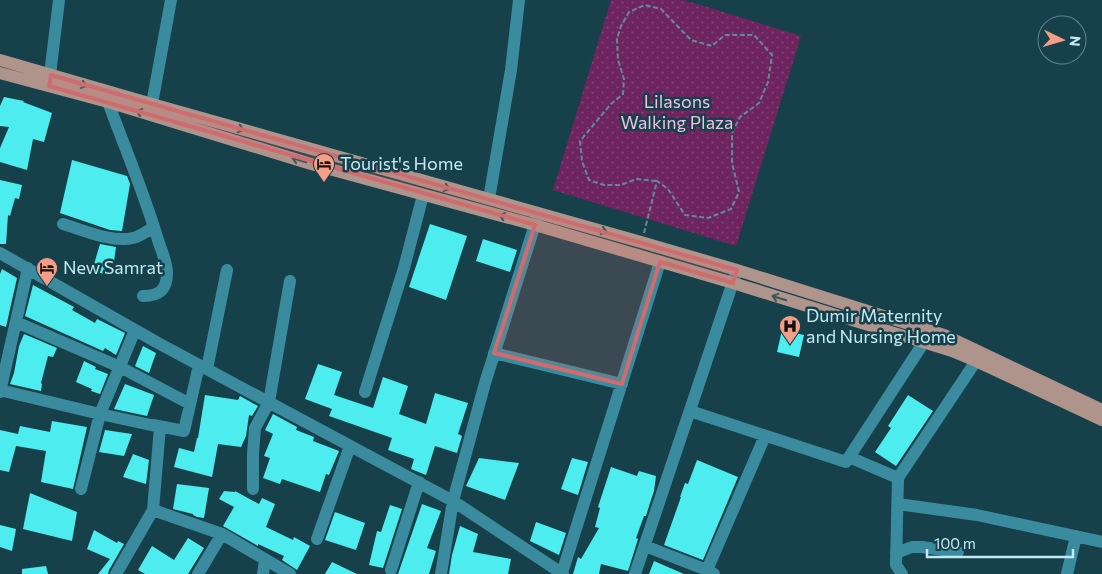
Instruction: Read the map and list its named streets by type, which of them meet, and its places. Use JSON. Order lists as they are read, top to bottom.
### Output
{
  "parks": ["Lilasons Walking Plaza"],
  "places": {
    "hotel": ["Tourist's Home", "New Samrat"],
    "hospital": ["Dumir Maternity and Nursing Home"]
  },
  "scale_bar": "100 m",
  "north": "right"
}
